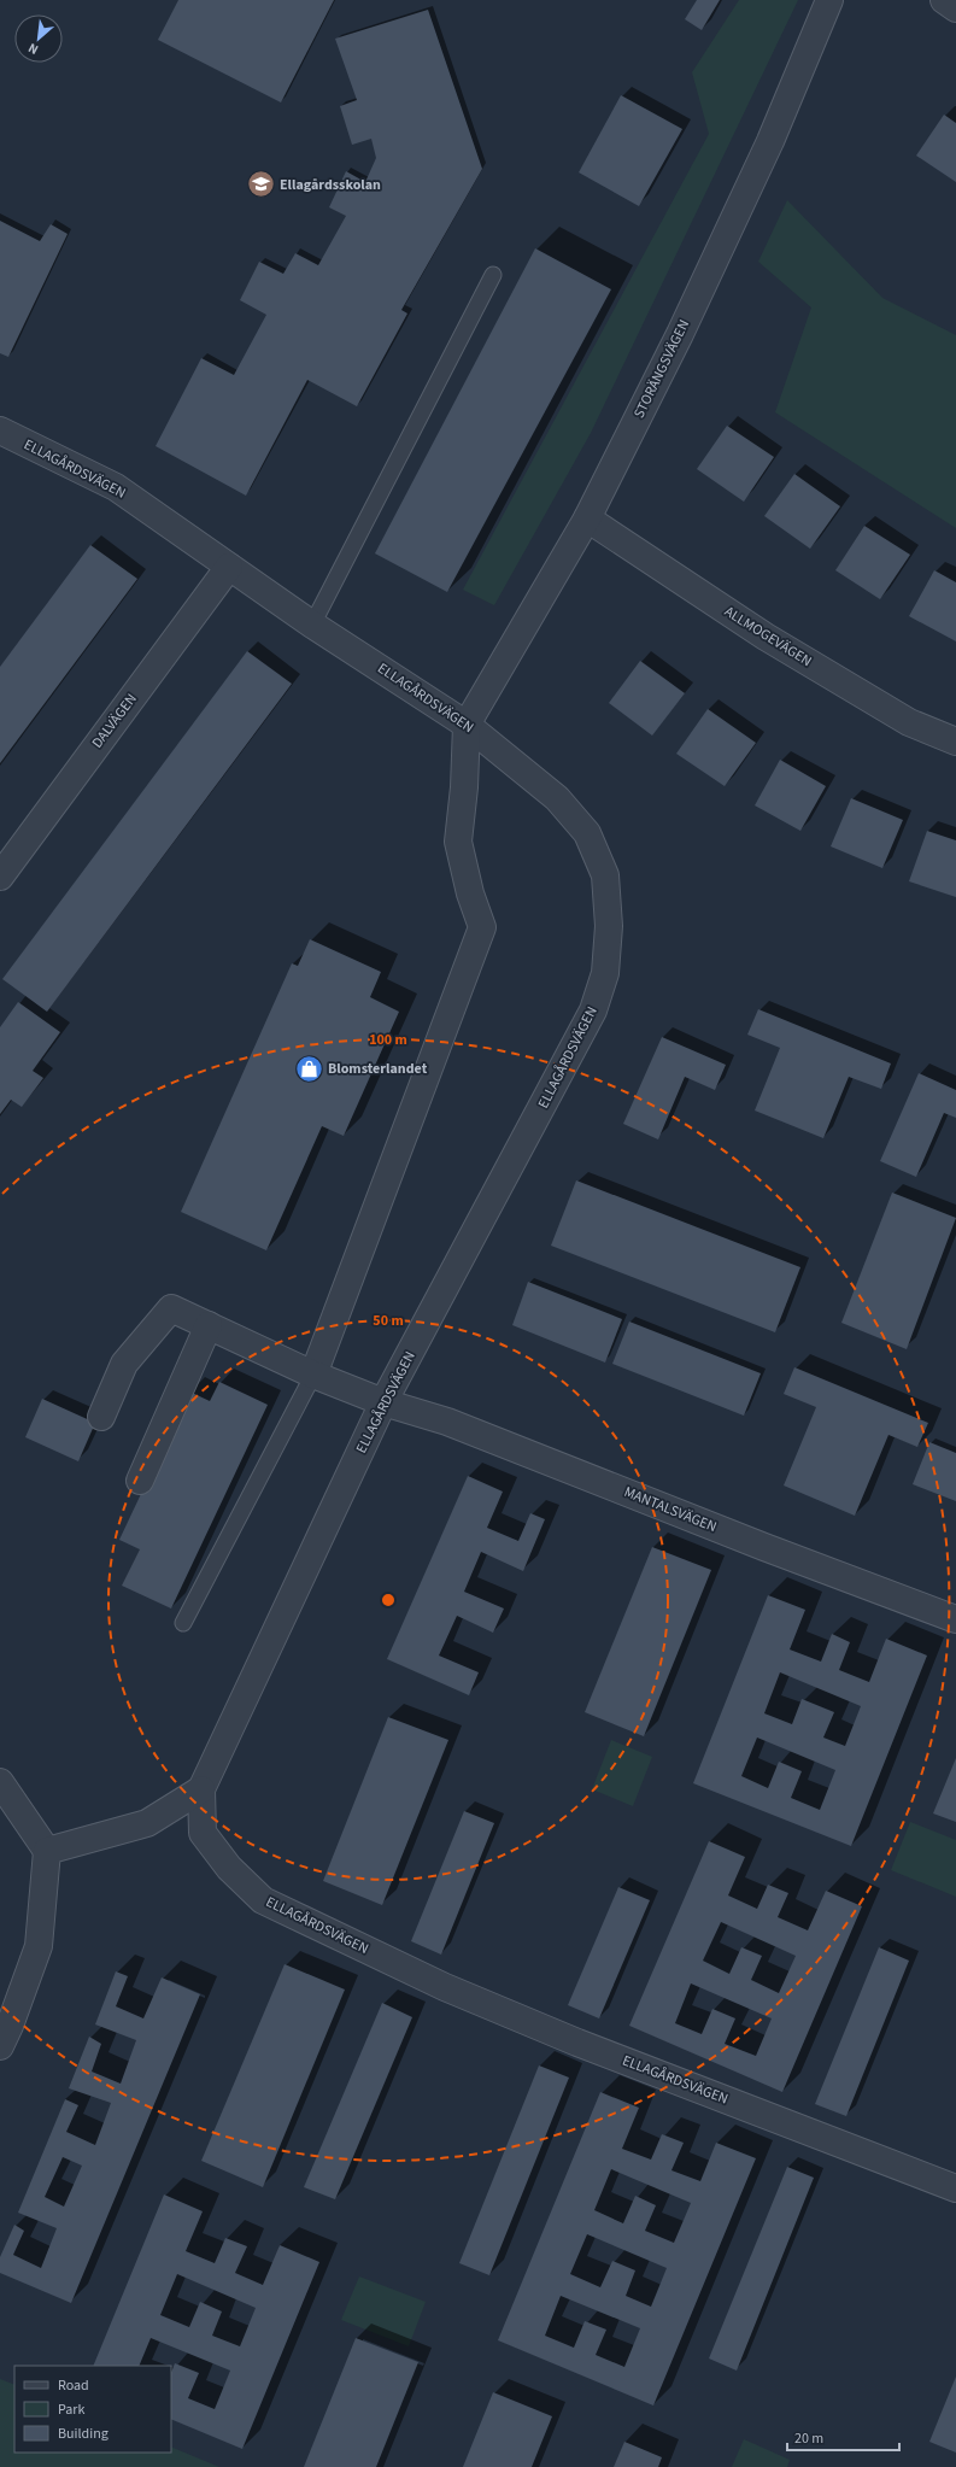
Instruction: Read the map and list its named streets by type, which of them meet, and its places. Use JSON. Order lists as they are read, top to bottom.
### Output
{
  "streets": {
    "street": [
      "STORÄNGSVÄGEN",
      "ELLAGÅRDSVÄGEN",
      "ALLMOGEVÄGEN",
      "DALVÄGEN",
      "MANTALSVÄGEN"
    ]
  },
  "crossings": [
    ["STORÄNGSVÄGEN", "ELLAGÅRDSVÄGEN"],
    ["STORÄNGSVÄGEN", "ALLMOGEVÄGEN"],
    ["ELLAGÅRDSVÄGEN", "DALVÄGEN"],
    ["ELLAGÅRDSVÄGEN", "MANTALSVÄGEN"]
  ],
  "places": {
    "school or university": ["Ellagårdsskolan"],
    "shop": ["Blomsterlandet"]
  },
  "legend": ["Road", "Park", "Building"],
  "scale_bar": "20 m",
  "north": "bottom left",
  "rings": ["100 m", "50 m"]
}
